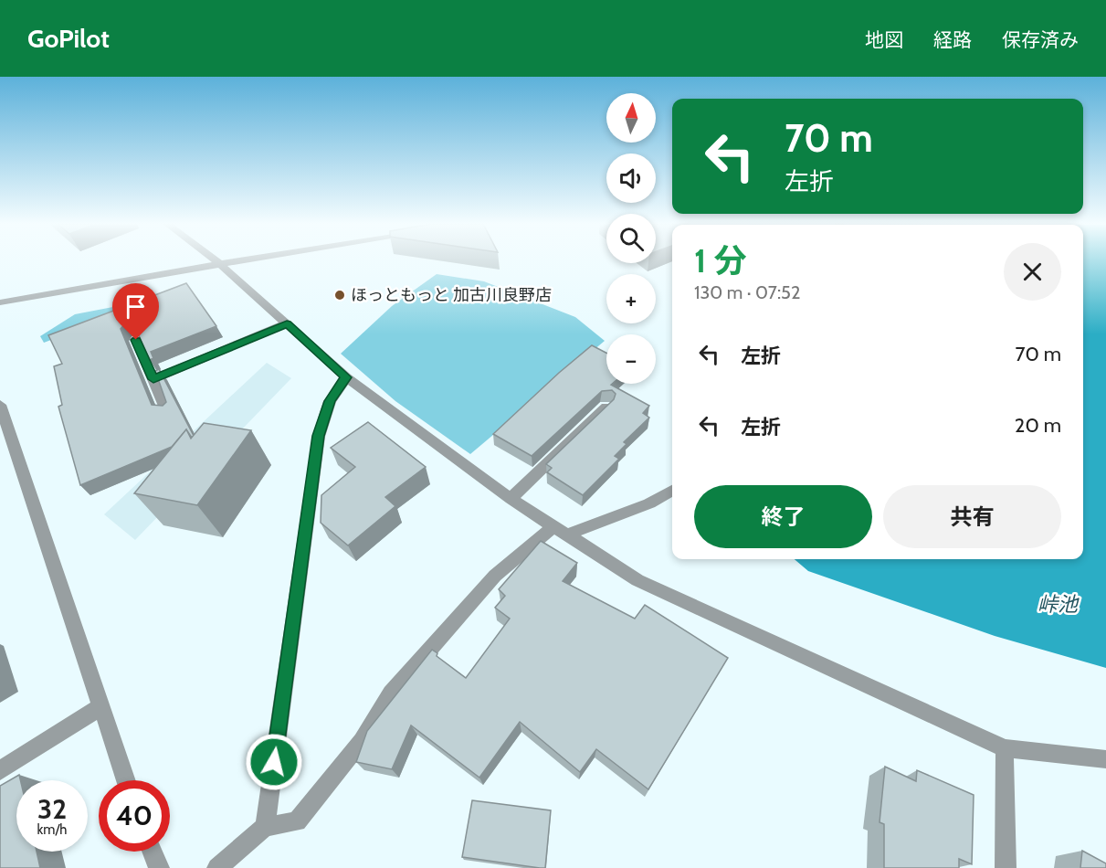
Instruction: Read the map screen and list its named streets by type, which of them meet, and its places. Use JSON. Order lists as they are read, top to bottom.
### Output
{
  "water": ["峠池"],
  "places": ["ほっともっと 加古川良野店"],
  "north": "top",
  "page": {
    "header": "GoPilot",
    "nav": ["地図", "経路", "保存済み"],
    "map_buttons": ["+", "−"],
    "turn": ["70 m", "左折"],
    "heading": ["1 分", "130 m · 07:52"],
    "list": [
      {
        "name": "左折",
        "value": "70 m"
      },
      {
        "name": "左折",
        "value": "20 m"
      }
    ],
    "buttons": ["終了", "共有"],
    "speed": "32 km/h",
    "limit": "40"
  }
}
